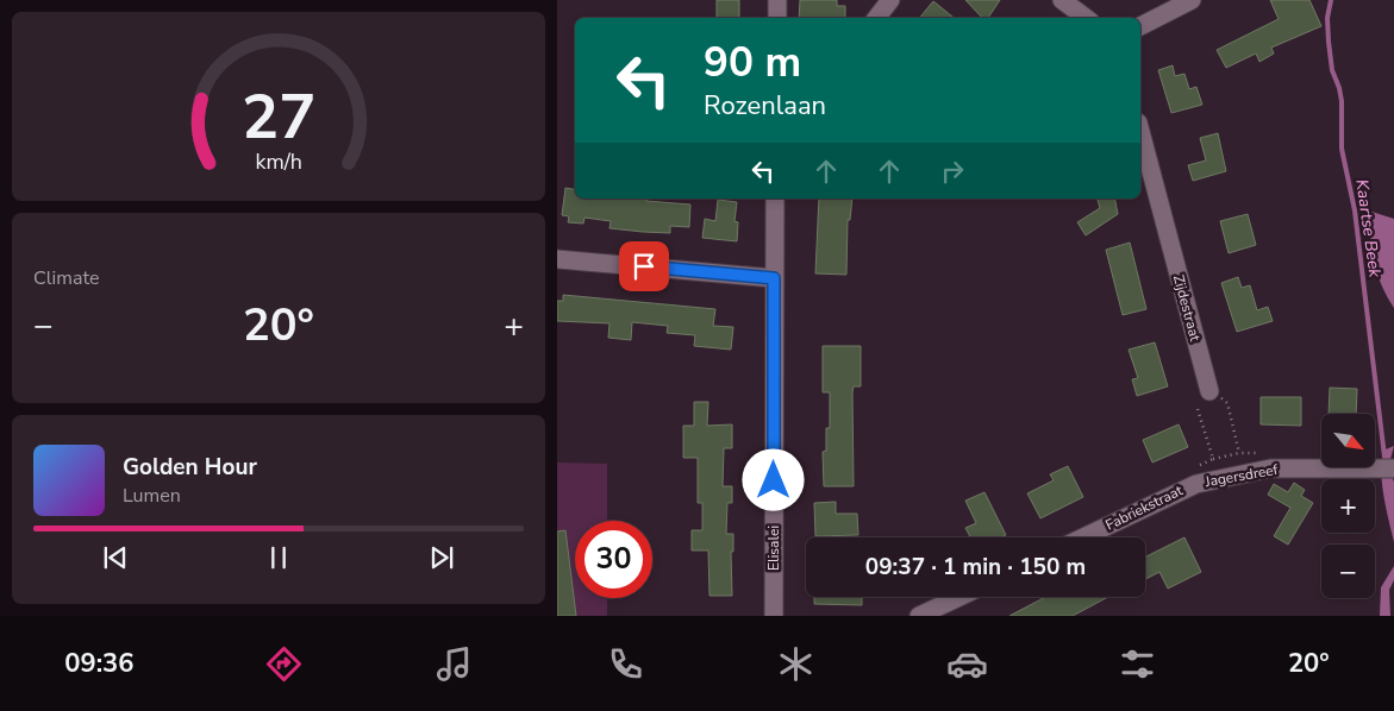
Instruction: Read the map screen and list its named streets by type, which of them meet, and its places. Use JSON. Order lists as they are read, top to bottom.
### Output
{
  "streets": {
    "street": [
      "Zijdestraat",
      "Jagersdreef",
      "Fabriekstraat",
      "Elisalei"
    ]
  },
  "crossings": [
    ["Jagersdreef", "Fabriekstraat"]
  ],
  "water": ["Kaartse Beek"],
  "north": "bottom right",
  "page": {
    "turn": ["90 m", "Rozenlaan"],
    "tile": "Climate",
    "heat": ["−", "20°", "+"],
    "map_buttons": ["+", "−"],
    "song": ["Golden Hour", "Lumen"],
    "limit": "30",
    "trip": "09:37 · 1 min · 150 m",
    "tabs": ["09:36", "20°"],
    "gauge": ["27", "km/h"]
  }
}
